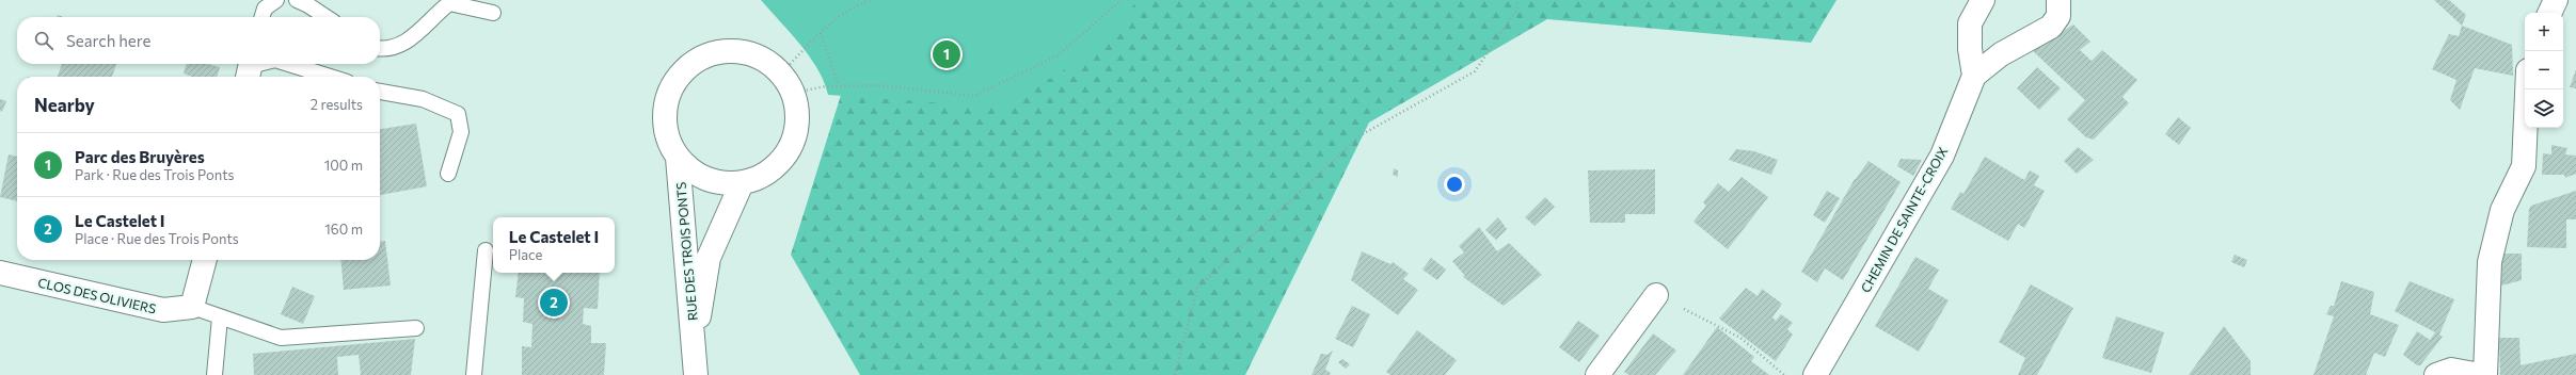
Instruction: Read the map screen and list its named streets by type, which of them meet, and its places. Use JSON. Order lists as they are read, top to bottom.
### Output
{
  "streets": {
    "street": ["CHEMIN DE SAINTE-CROIX", "RUE DES TROIS PONTS", "CLOS DES OLIVIERS"]
  },
  "page": {
    "map_buttons": ["+", "−"],
    "search": "Search here",
    "pins": ["1", "2"],
    "heading": ["Nearby", "2 results"],
    "list": [
      {
        "mark": "1",
        "name": "Parc des Bruyères",
        "note": "Park · Rue des Trois Ponts",
        "value": "100 m"
      },
      {
        "mark": "2",
        "name": "Le Castelet I",
        "note": "Place · Rue des Trois Ponts",
        "value": "160 m"
      }
    ],
    "popup": ["Le Castelet I", "Place"]
  }
}
